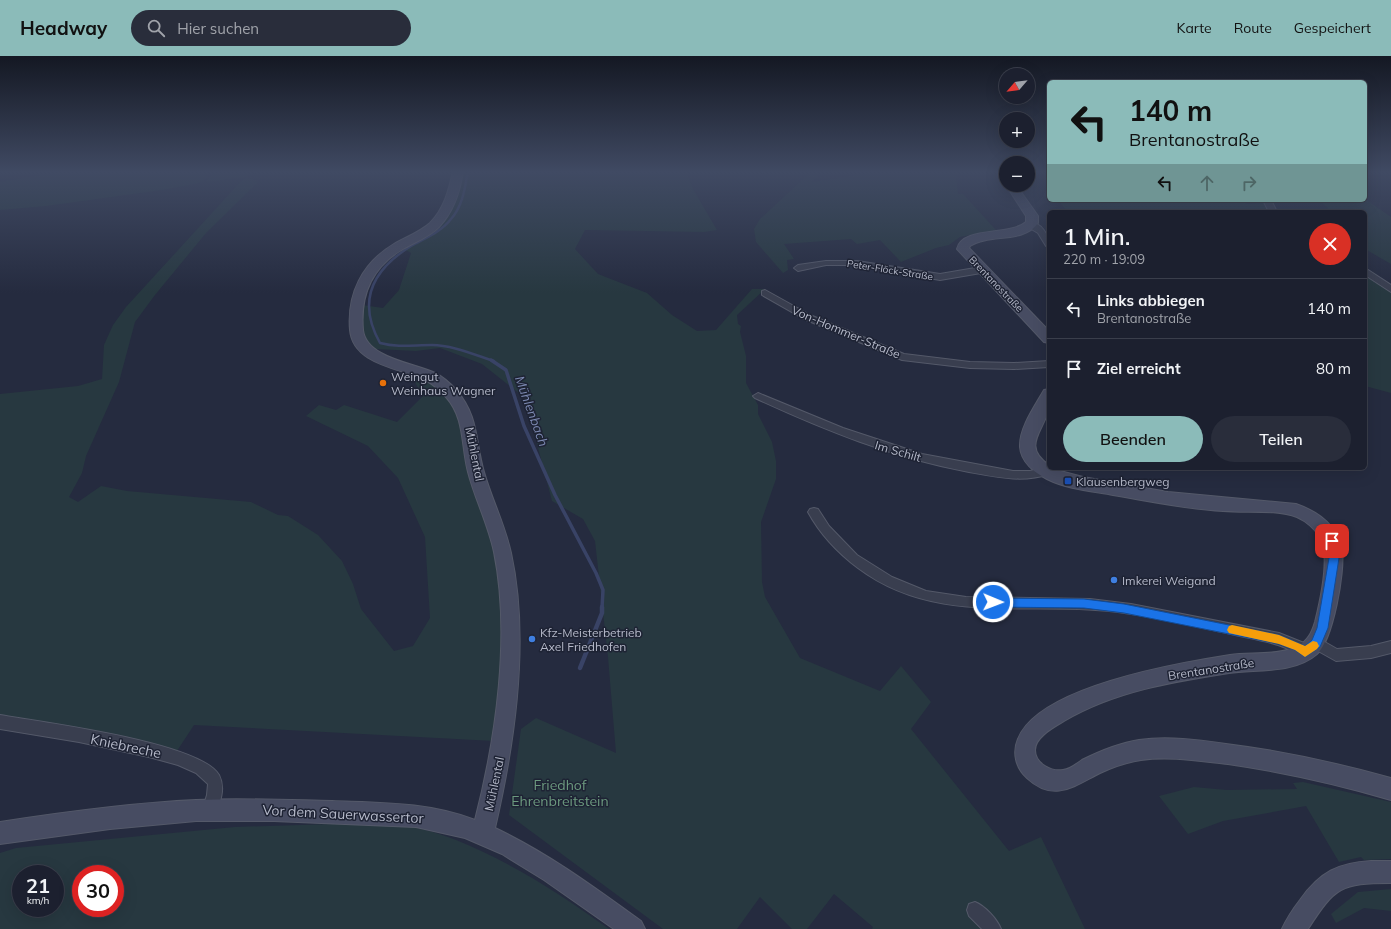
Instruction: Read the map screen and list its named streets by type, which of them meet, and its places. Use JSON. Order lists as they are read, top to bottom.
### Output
{
  "streets": {
    "street": [
      "Peter-Flöck-Straße",
      "Brentanostraße",
      "Von-Hommer-Straße",
      "Im Schilt",
      "Mühlental",
      "Kniebreche",
      "Vor dem Sauerwassertor"
    ]
  },
  "crossings": [
    ["Peter-Flöck-Straße", "Brentanostraße"],
    ["Mühlental", "Vor dem Sauerwassertor"],
    ["Kniebreche", "Vor dem Sauerwassertor"]
  ],
  "water": ["Mühlenbach"],
  "parks": ["Friedhof Ehrenbreitstein"],
  "places": {
    "other": ["Weingut Weinhaus Wagner", "Imkerei Weigand", "Kfz-Meisterbetrieb Axel Friedhofen"],
    "transit": ["Klausenbergweg"]
  },
  "north": "bottom left",
  "page": {
    "header": "Headway",
    "search": "Hier suchen",
    "nav": ["Karte", "Route", "Gespeichert"],
    "map_buttons": ["+", "−"],
    "turn": ["140 m", "Brentanostraße"],
    "heading": ["1 Min.", "220 m · 19:09"],
    "list": [
      {
        "name": "Links abbiegen",
        "note": "Brentanostraße",
        "value": "140 m"
      },
      {
        "name": "Ziel erreicht",
        "value": "80 m"
      }
    ],
    "buttons": ["Beenden", "Teilen"],
    "speed": "21 km/h",
    "limit": "30"
  }
}
